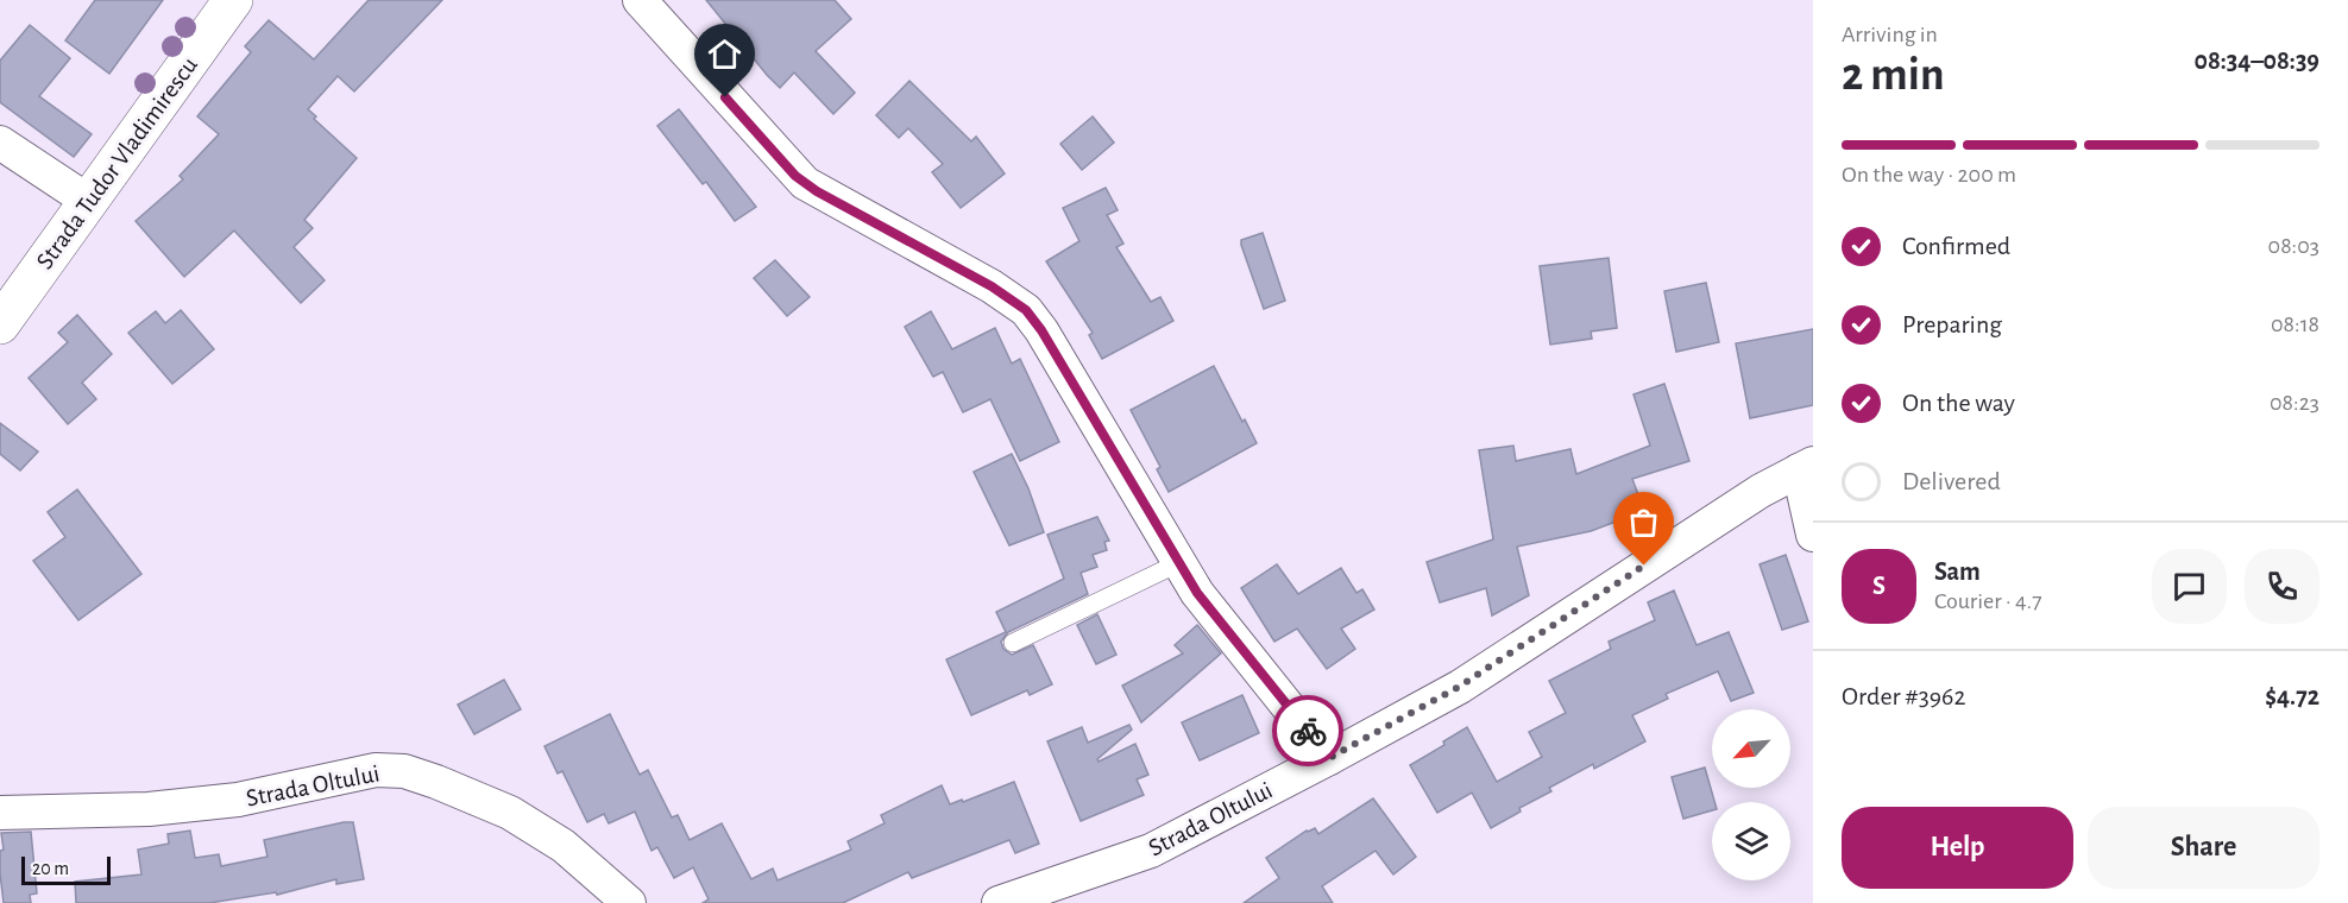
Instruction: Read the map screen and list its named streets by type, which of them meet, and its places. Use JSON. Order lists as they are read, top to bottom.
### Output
{
  "streets": {
    "main road": ["Strada Tudor Vladimirescu"],
    "street": ["Strada Oltului"]
  },
  "scale_bar": "20 m",
  "north": "bottom left",
  "page": {
    "heading": ["2 min", "Arriving in", "08:34–08:39"],
    "panel": [
      "Sam",
      "Courier · 4.7",
      "Order #3962",
      "$4.72"
    ],
    "bar": "On the way · 200 m",
    "list": [
      ["Confirmed", "08:03"],
      ["Preparing", "08:18"],
      ["On the way", "08:23"],
      "Delivered"
    ],
    "round": "S",
    "buttons": ["Help", "Share"],
    "scale": "20 m"
  }
}
